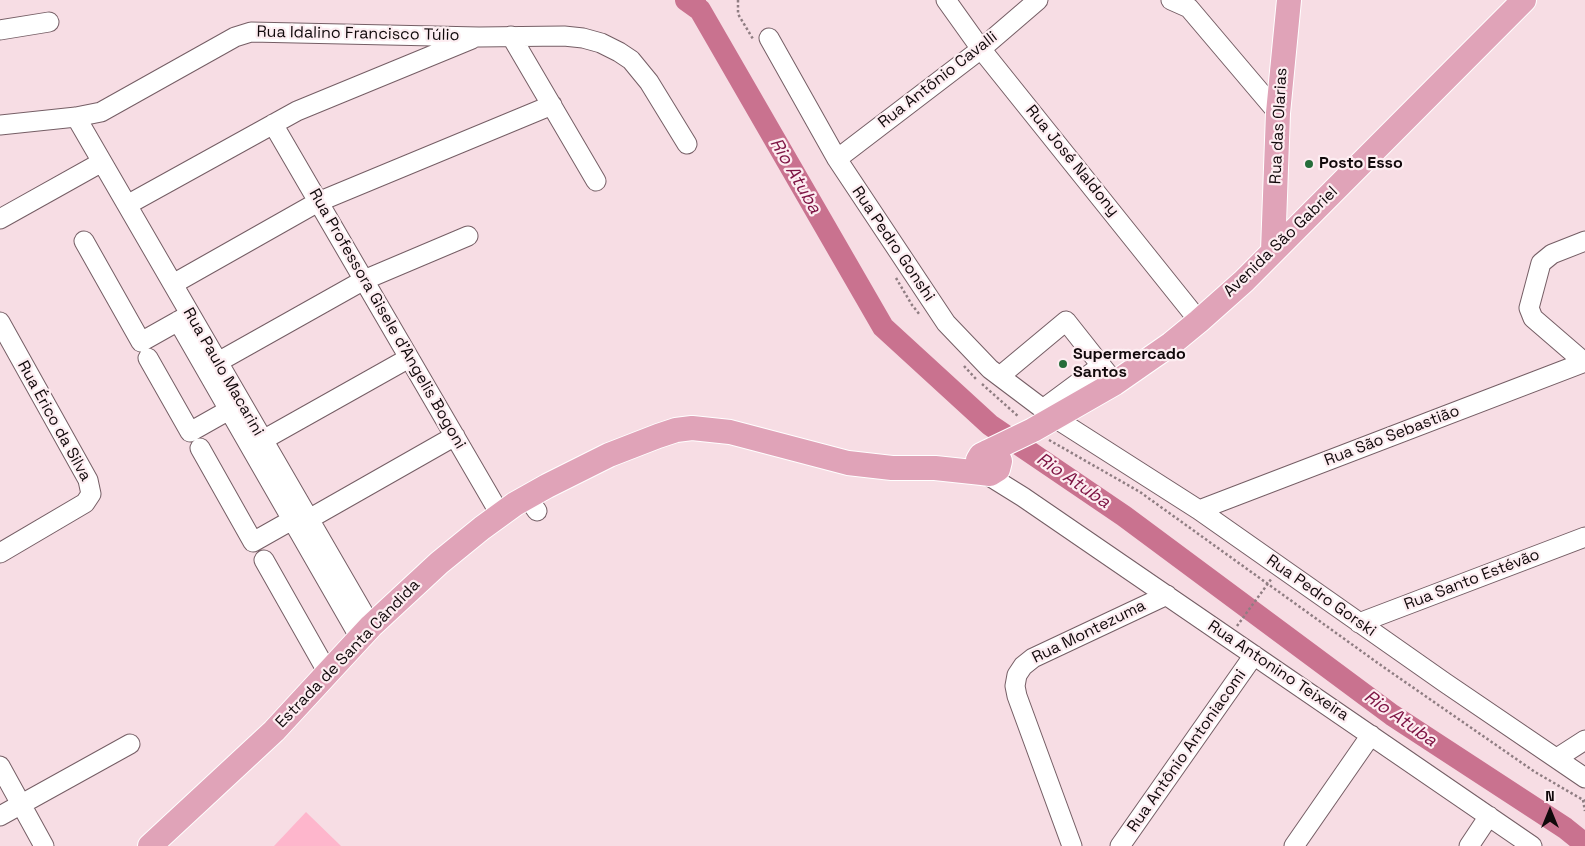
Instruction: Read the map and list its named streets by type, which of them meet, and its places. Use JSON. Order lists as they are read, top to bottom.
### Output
{
  "streets": {
    "main road": ["Rua das Olarias", "Avenida São Gabriel", "Estrada de Santa Cândida"],
    "street": [
      "Rua Idalino Francisco Túlio",
      "Rua Antônio Cavalli",
      "Rua José Naldony",
      "Rua Pedro Gonshi",
      "Rua Professora Gisele d'Angelis Bogoni",
      "Rua Paulo Macarini",
      "Rua Érico da Silva",
      "Rua São Sebastião",
      "Rua Santo Estévão",
      "Rua Pedro Gorski",
      "Rua Montezuma",
      "Rua Antonino Teixeira",
      "Rua Antônio Antoniacomi"
    ]
  },
  "crossings": [
    ["Rua Idalino Francisco Túlio", "Rua Paulo Macarini"],
    ["Rua Antônio Cavalli", "Rua José Naldony"],
    ["Rua Antônio Cavalli", "Rua Pedro Gonshi"],
    ["Rua das Olarias", "Avenida São Gabriel"],
    ["Rua José Naldony", "Avenida São Gabriel"],
    ["Avenida São Gabriel", "Rua Pedro Gonshi"],
    ["Avenida São Gabriel", "Rua Pedro Gorski"],
    ["Avenida São Gabriel", "Estrada de Santa Cândida"],
    ["Avenida São Gabriel", "Rua Antonino Teixeira"],
    ["Rua Pedro Gonshi", "Rua Pedro Gorski"],
    ["Rua Professora Gisele d'Angelis Bogoni", "Estrada de Santa Cândida"],
    ["Rua Paulo Macarini", "Estrada de Santa Cândida"],
    ["Rua São Sebastião", "Rua Pedro Gorski"],
    ["Rua Santo Estévão", "Rua Pedro Gorski"],
    ["Rua Montezuma", "Rua Antonino Teixeira"],
    ["Estrada de Santa Cândida", "Rua Antonino Teixeira"],
    ["Rua Antonino Teixeira", "Rua Antônio Antoniacomi"]
  ],
  "water": ["Rio Atuba"],
  "places": ["Posto Esso", "Supermercado Santos"],
  "north": "top"
}
